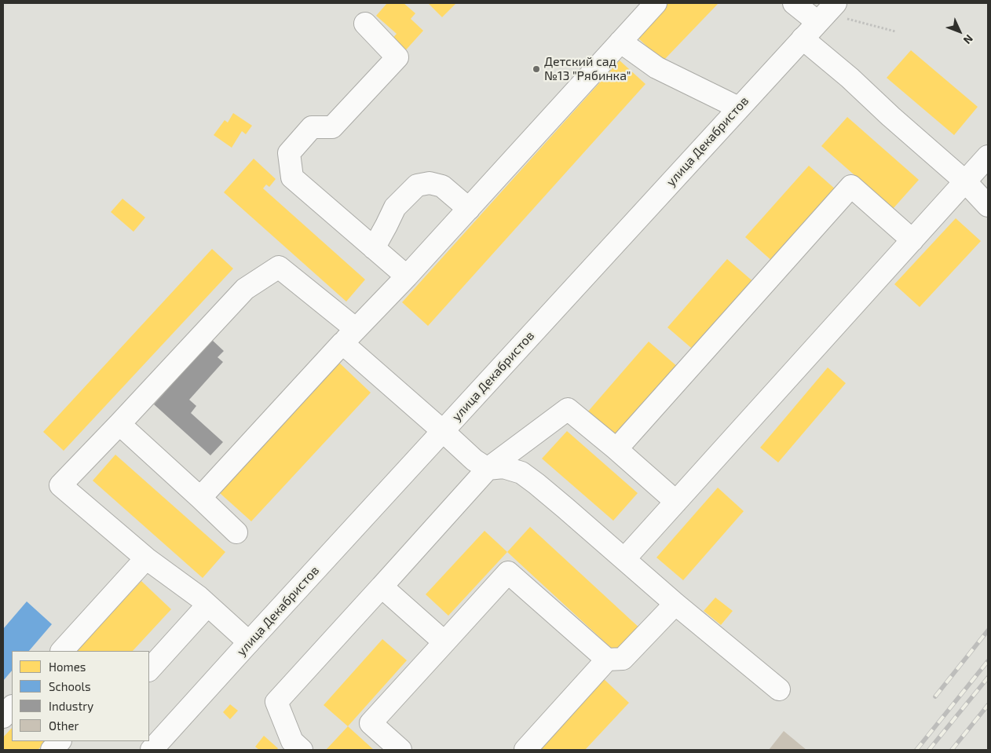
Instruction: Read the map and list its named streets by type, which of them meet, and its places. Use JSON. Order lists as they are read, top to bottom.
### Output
{
  "streets": {
    "main road": ["улица Декабристов"]
  },
  "places": ["Детский сад №13 \"Рябинка\""],
  "legend": [
    "Homes",
    "Schools",
    "Industry",
    "Other"
  ],
  "north": "bottom right"
}
